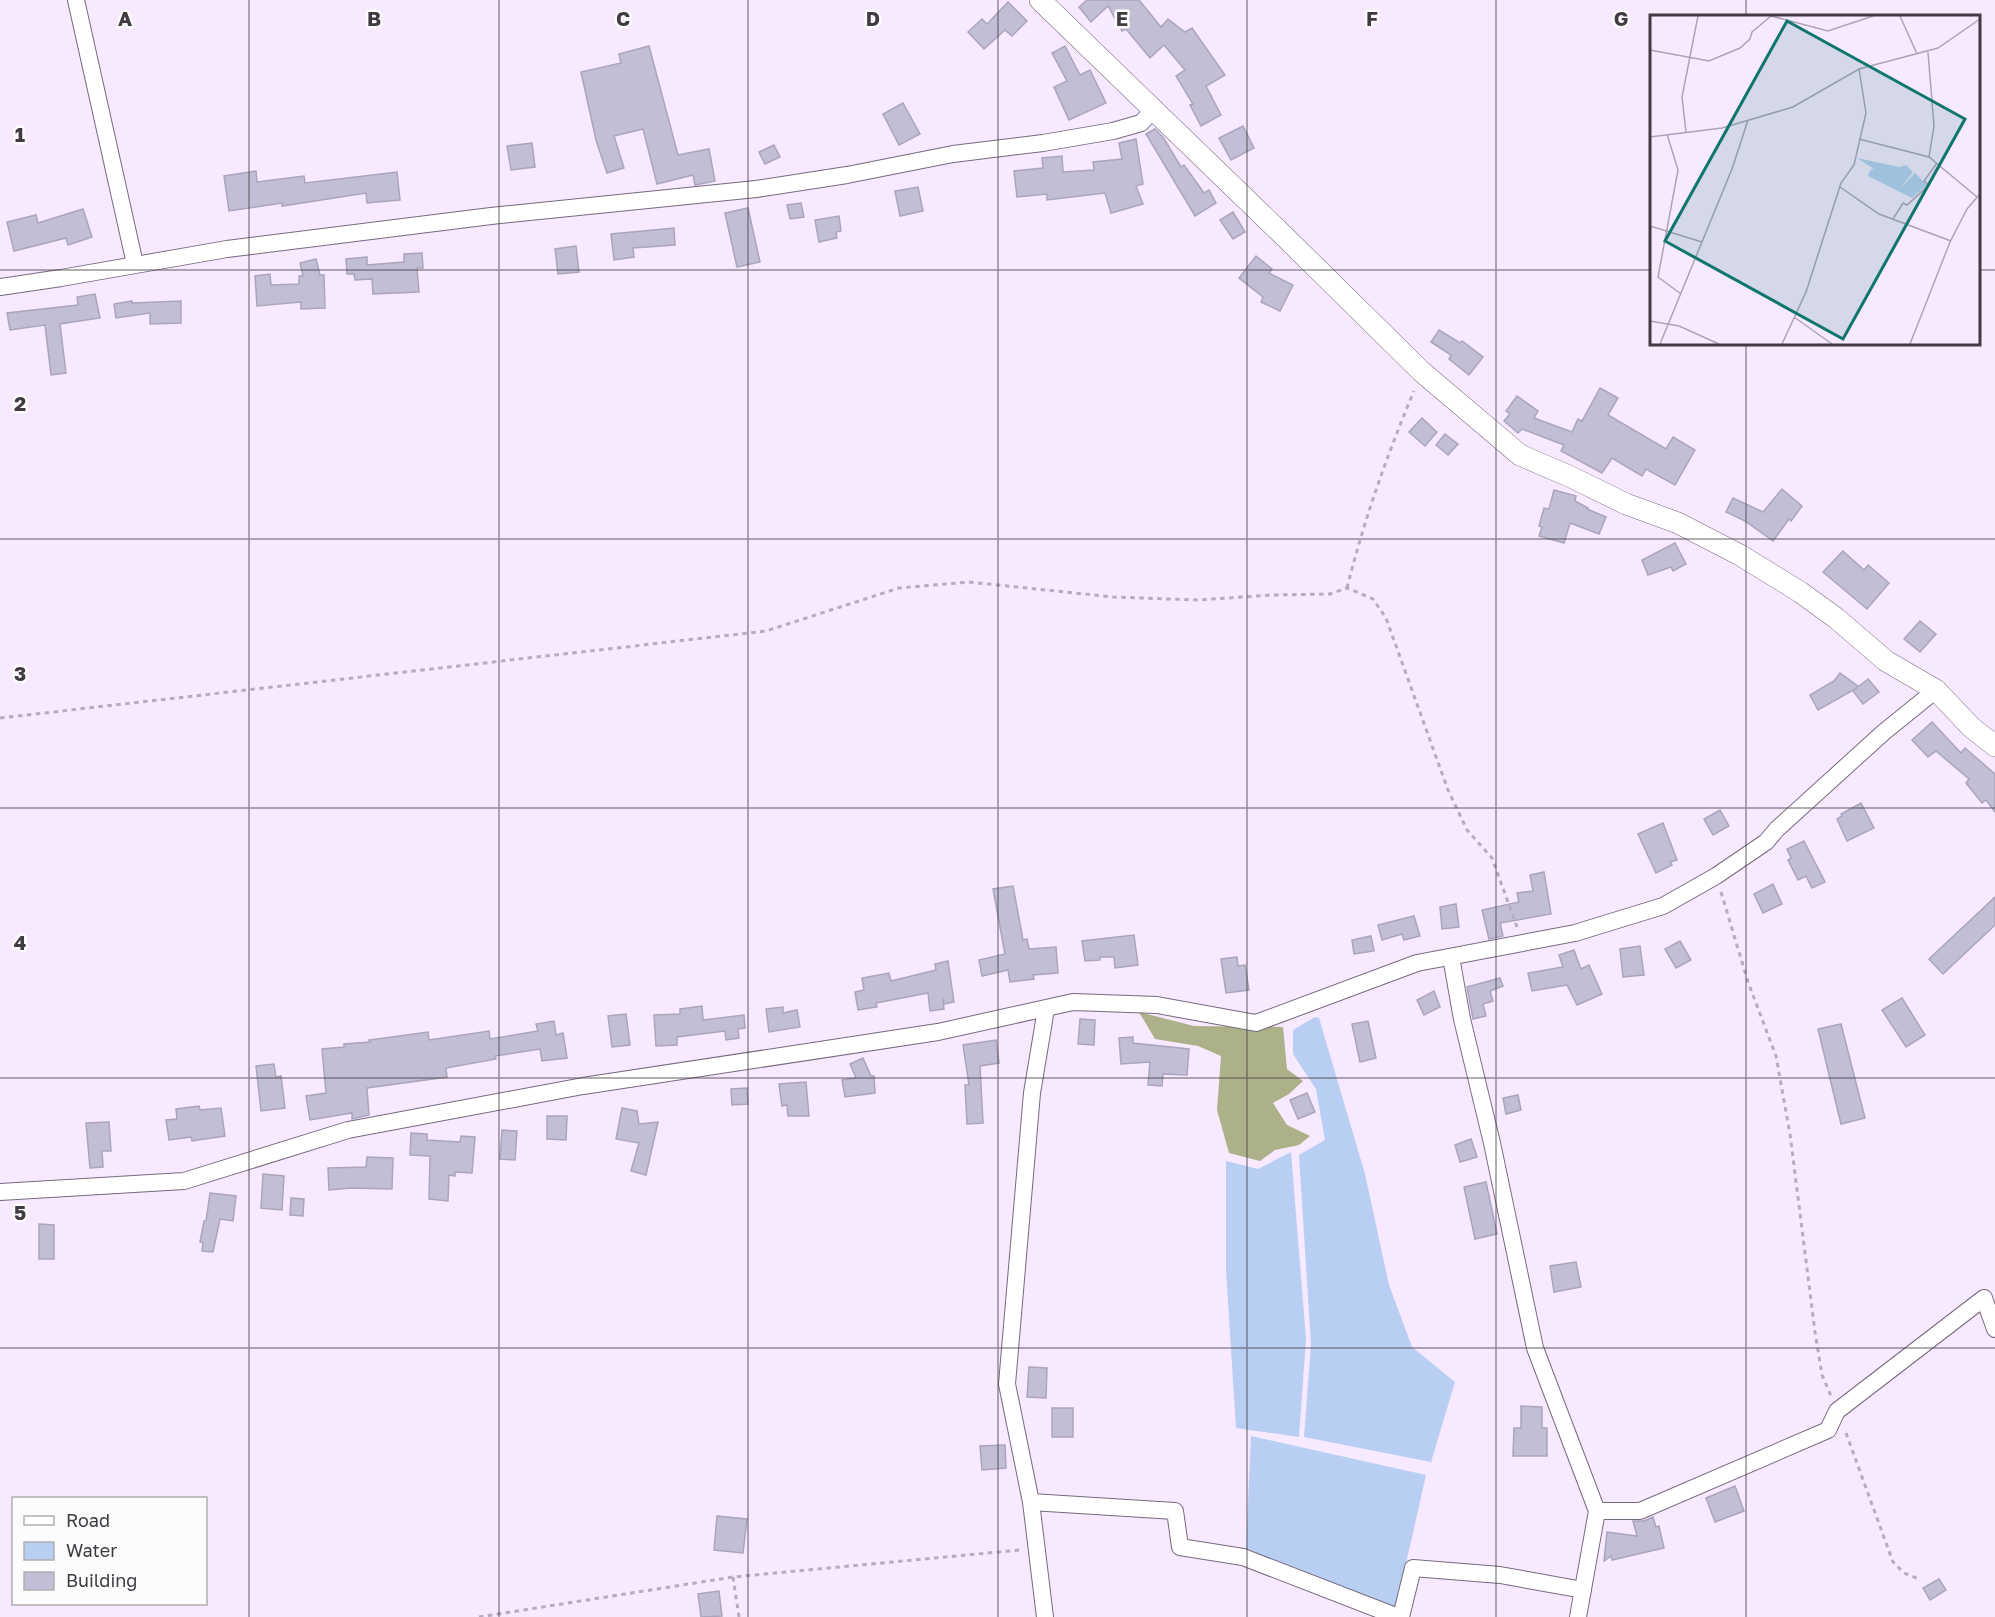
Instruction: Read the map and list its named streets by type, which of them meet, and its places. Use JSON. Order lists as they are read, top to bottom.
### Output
{
  "legend": ["Road", "Water", "Building"],
  "grid": {
    "columns": [
      "A",
      "B",
      "C",
      "D",
      "E",
      "F",
      "G"
    ],
    "rows": [
      "1",
      "2",
      "3",
      "4",
      "5"
    ]
  }
}
